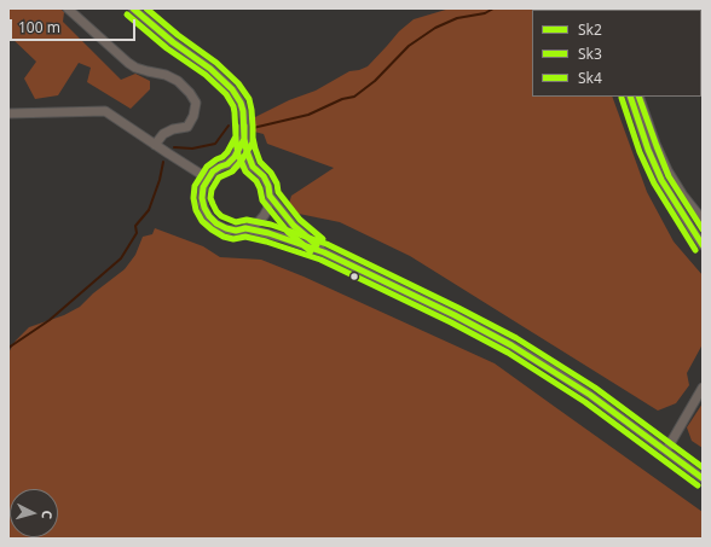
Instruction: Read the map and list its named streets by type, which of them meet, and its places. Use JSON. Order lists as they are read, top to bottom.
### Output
{
  "lines": ["transit line Sk2", "transit line Sk4", "transit line Sk3"],
  "legend": ["Sk2", "Sk3", "Sk4"],
  "scale_bar": "100 m",
  "north": "right"
}
